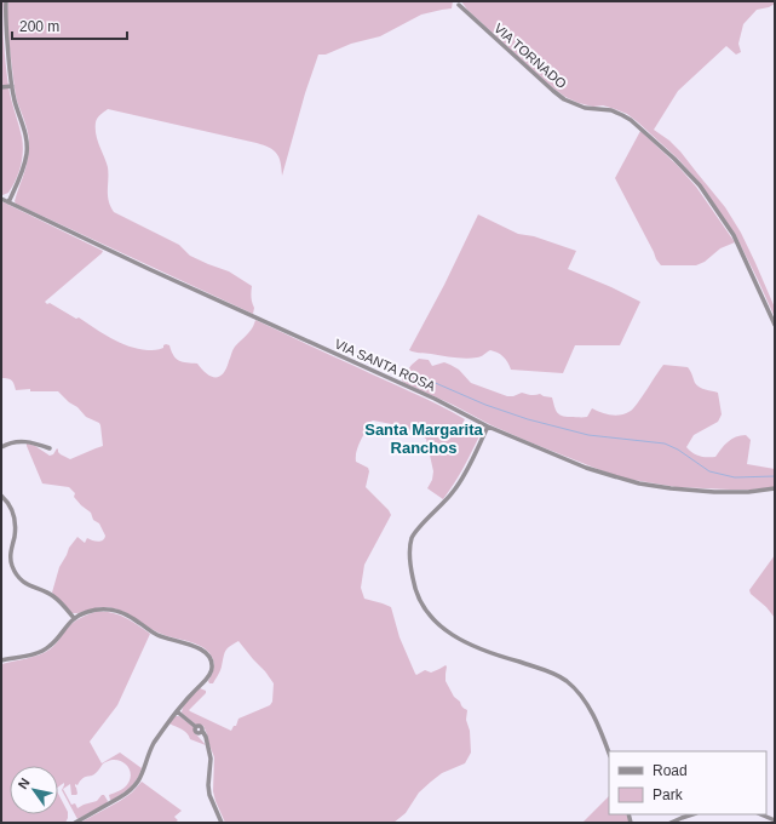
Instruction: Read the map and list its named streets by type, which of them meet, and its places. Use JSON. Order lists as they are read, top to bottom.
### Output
{
  "streets": {
    "street": ["VIA TORNADO", "VIA SANTA ROSA"]
  },
  "districts": ["Santa Margarita Ranchos"],
  "legend": ["Road", "Park"],
  "scale_bar": "200 m",
  "north": "top left"
}
